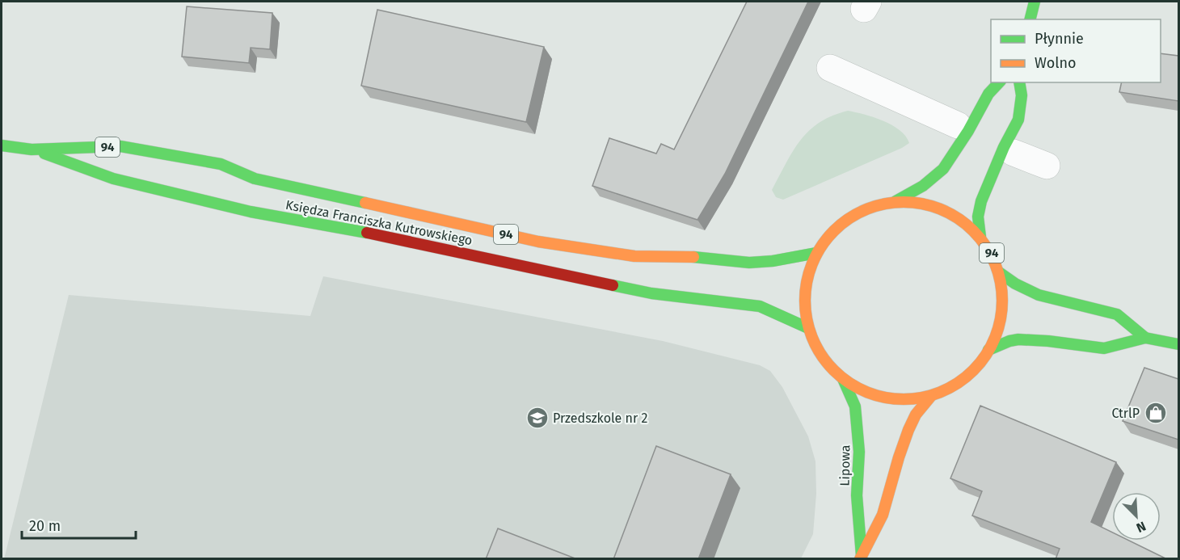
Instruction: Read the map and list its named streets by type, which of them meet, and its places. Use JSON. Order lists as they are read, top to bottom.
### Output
{
  "streets": {
    "main road": ["94", "Księdza Franciszka Kutrowskiego", "Lipowa"]
  },
  "crossings": [
    ["94", "Księdza Franciszka Kutrowskiego"],
    ["94", "Lipowa"]
  ],
  "places": {
    "shop": ["CtrlP"],
    "school or university": ["Przedszkole nr 2"]
  },
  "legend": ["Płynnie", "Wolno"],
  "scale_bar": "20 m",
  "north": "bottom right"
}
